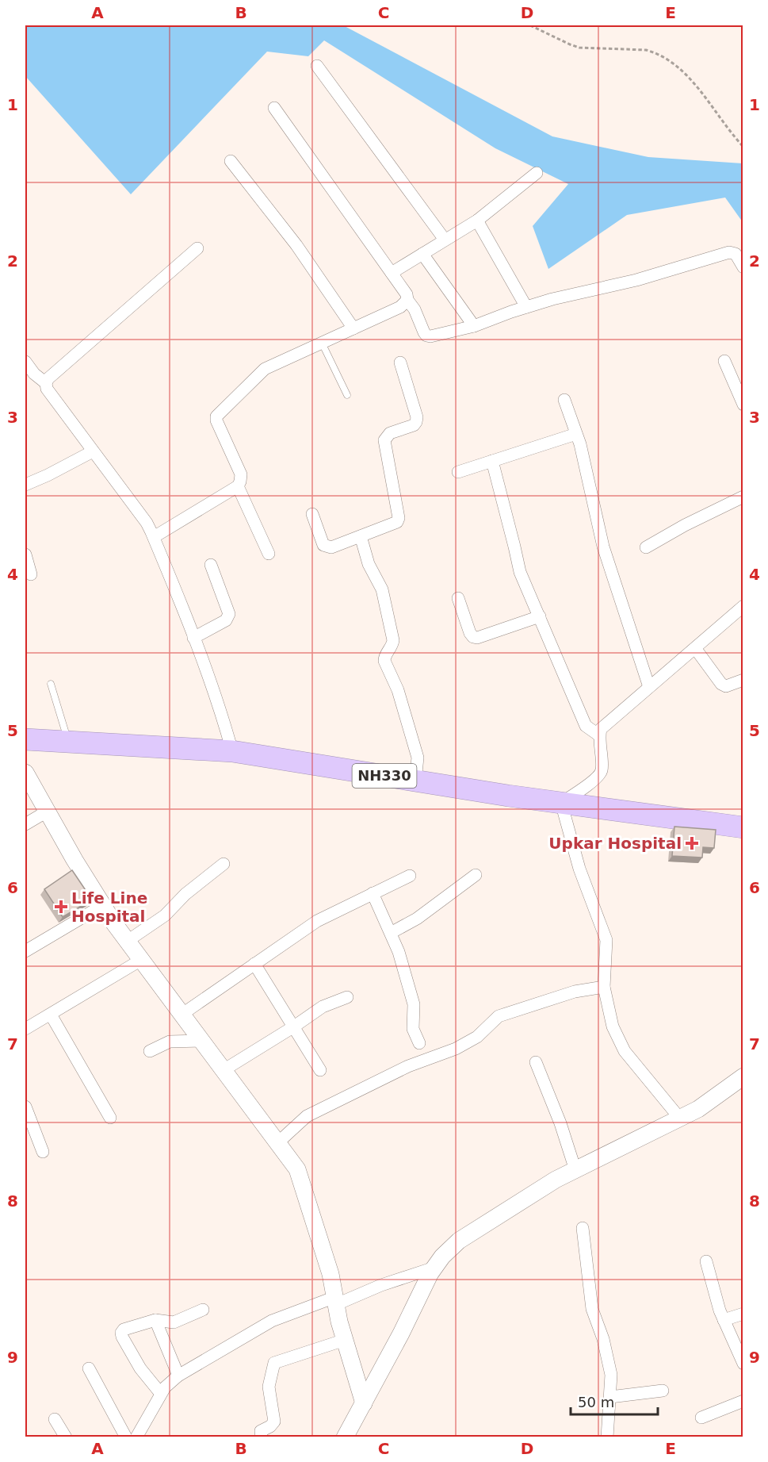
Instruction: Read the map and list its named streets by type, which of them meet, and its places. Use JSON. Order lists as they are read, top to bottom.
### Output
{
  "streets": {
    "highway": ["NH330"]
  },
  "places": {
    "health": ["Upkar Hospital", "Life Line Hospital"]
  },
  "scale_bar": "50 m",
  "grid": {
    "columns": [
      "A",
      "B",
      "C",
      "D",
      "E"
    ],
    "rows": [
      "1",
      "2",
      "3",
      "4",
      "5",
      "6",
      "7",
      "8",
      "9"
    ]
  }
}
